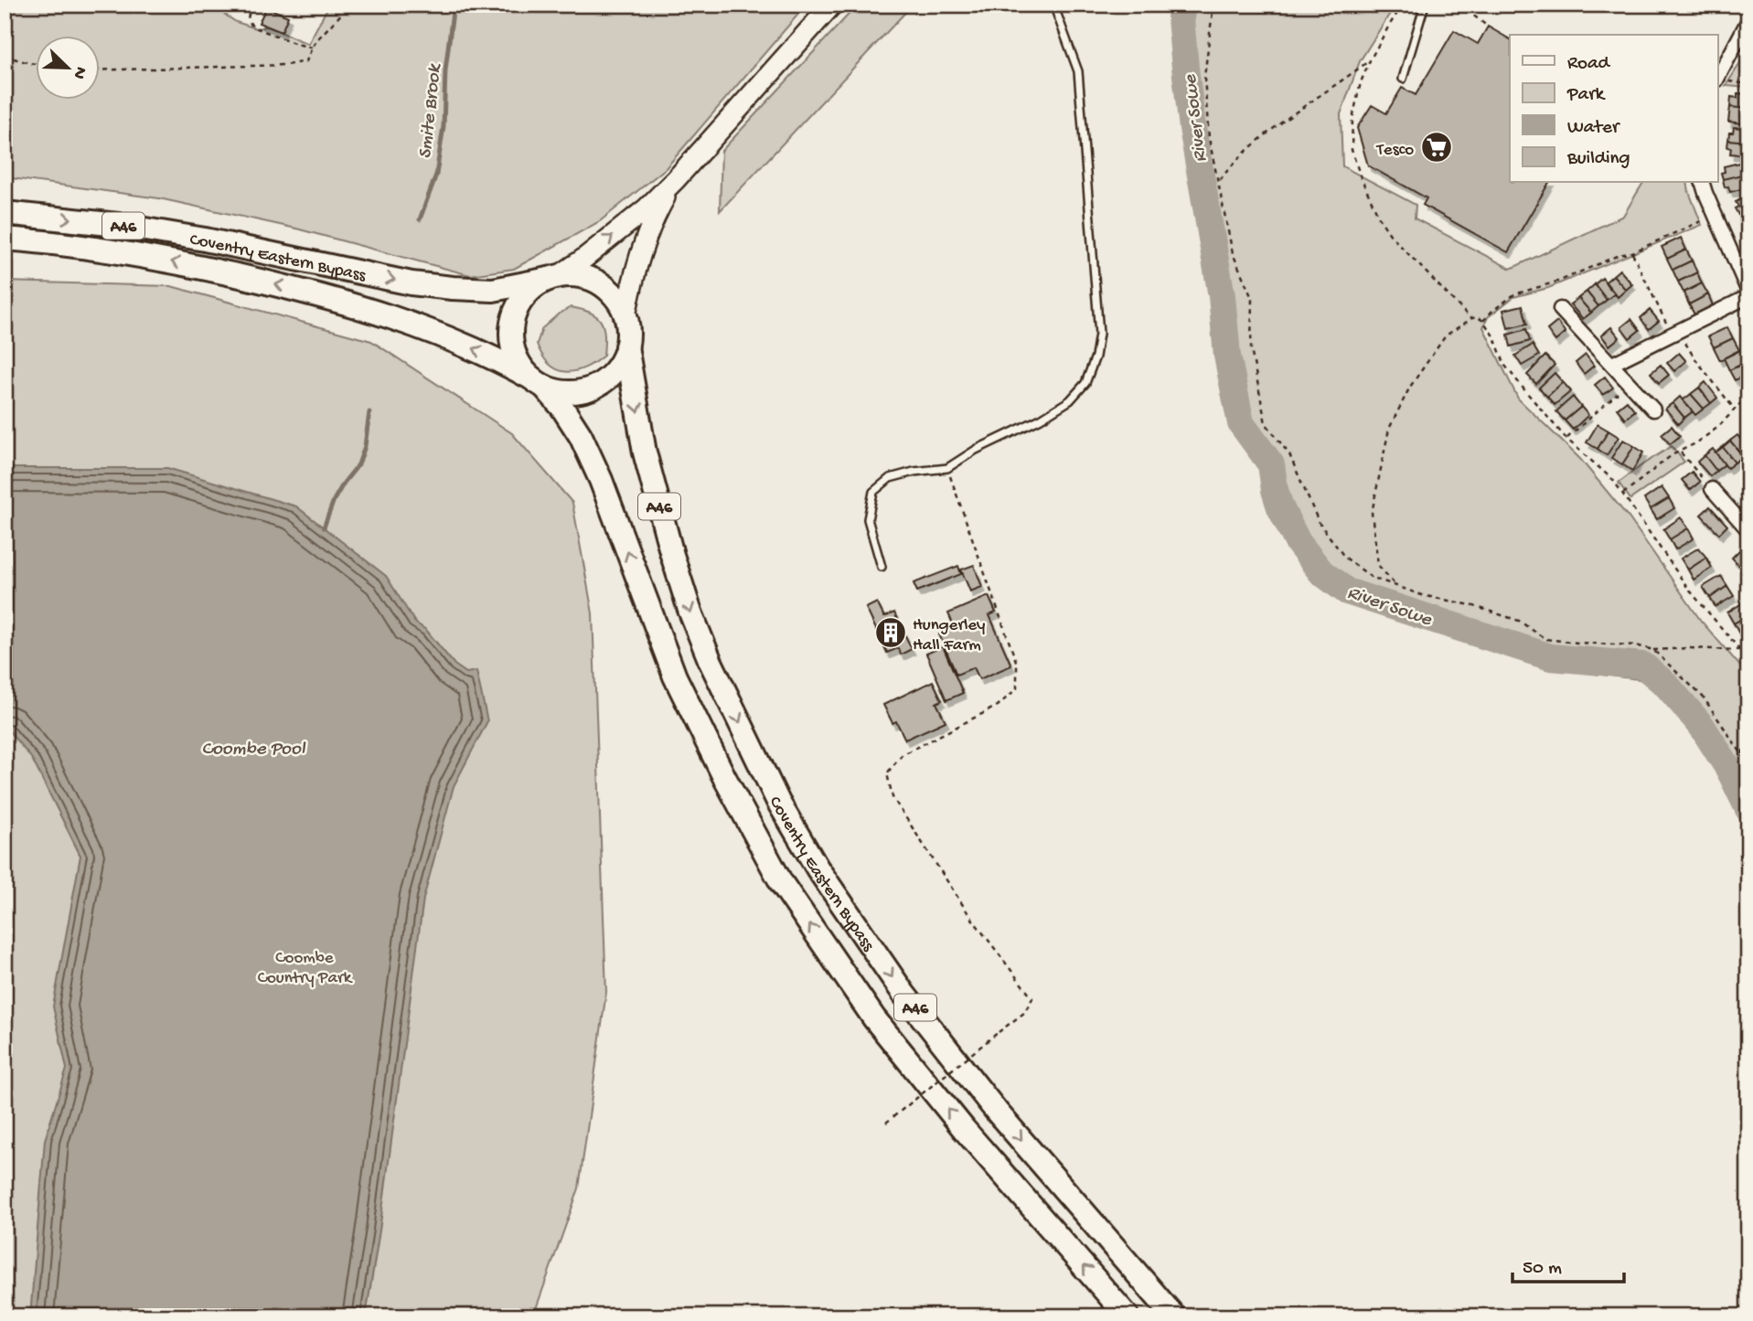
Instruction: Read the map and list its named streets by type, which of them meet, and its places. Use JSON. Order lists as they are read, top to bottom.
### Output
{
  "streets": {
    "highway": ["A46", "Coventry Eastern Bypass"]
  },
  "water": ["Smite Brook", "River Sowe", "Coombe Pool"],
  "parks": ["Coombe Country Park"],
  "places": {
    "supermarket": ["Tesco"],
    "building": ["Hungerley Hall Farm"]
  },
  "legend": [
    "Road",
    "Park",
    "Water",
    "Building"
  ],
  "scale_bar": "50 m",
  "north": "bottom right"
}
